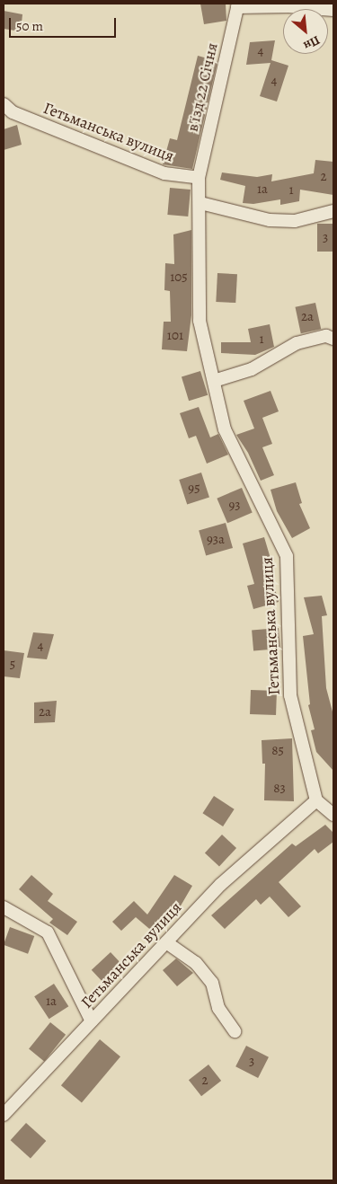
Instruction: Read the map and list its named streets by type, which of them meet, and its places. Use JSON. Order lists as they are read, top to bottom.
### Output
{
  "streets": {
    "street": ["в'їзд 22 Січня", "Гетьманська вулиця"]
  },
  "crossings": [
    ["в'їзд 22 Січня", "Гетьманська вулиця"]
  ],
  "house_numbers": [
    "4",
    "4",
    "2",
    "1а",
    "1",
    "3",
    "105",
    "2а",
    "101",
    "1",
    "95",
    "93",
    "93а",
    "4",
    "5",
    "2а",
    "85",
    "83",
    "1а",
    "3",
    "2"
  ],
  "scale_bar": "50 m",
  "north": "bottom right"
}
